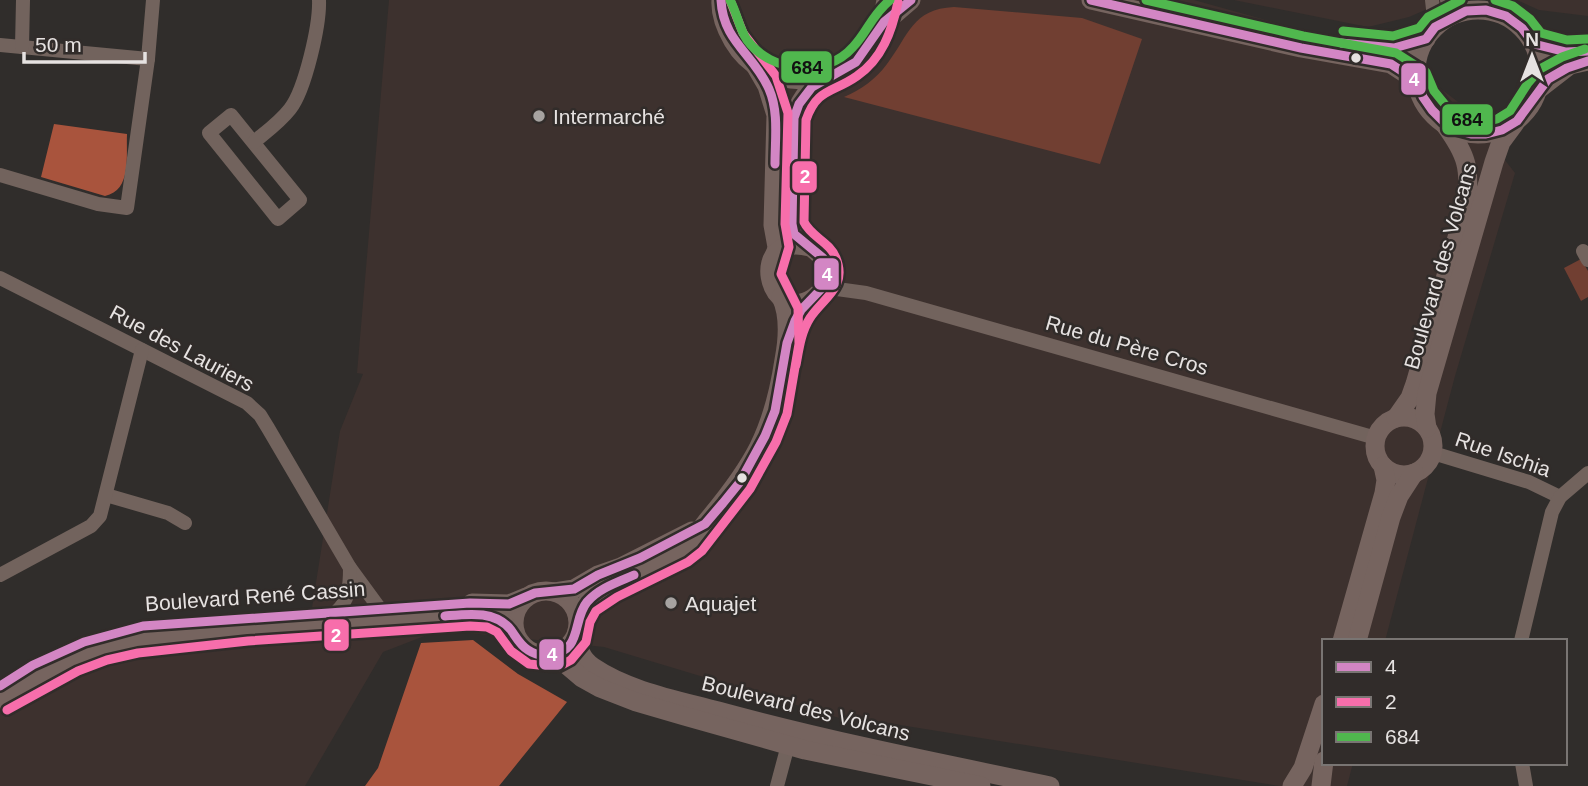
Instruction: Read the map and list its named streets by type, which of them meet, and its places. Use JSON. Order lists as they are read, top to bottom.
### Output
{
  "streets": {
    "street": [
      "Boulevard des Volcans",
      "Rue du Père Cros",
      "Rue des Lauriers",
      "Rue Ischia",
      "Boulevard René Cassin"
    ]
  },
  "crossings": [
    ["Boulevard des Volcans", "Rue du Père Cros"],
    ["Boulevard des Volcans", "Rue Ischia"],
    ["Boulevard des Volcans", "Boulevard René Cassin"],
    ["Rue du Père Cros", "Rue Ischia"],
    ["Rue des Lauriers", "Boulevard René Cassin"]
  ],
  "places": ["Intermarché", "Aquajet"],
  "lines": ["transit line 4", "transit line 2", "transit line 684"],
  "legend": ["4", "2", "684"],
  "scale_bar": "50 m",
  "north": "top"
}
